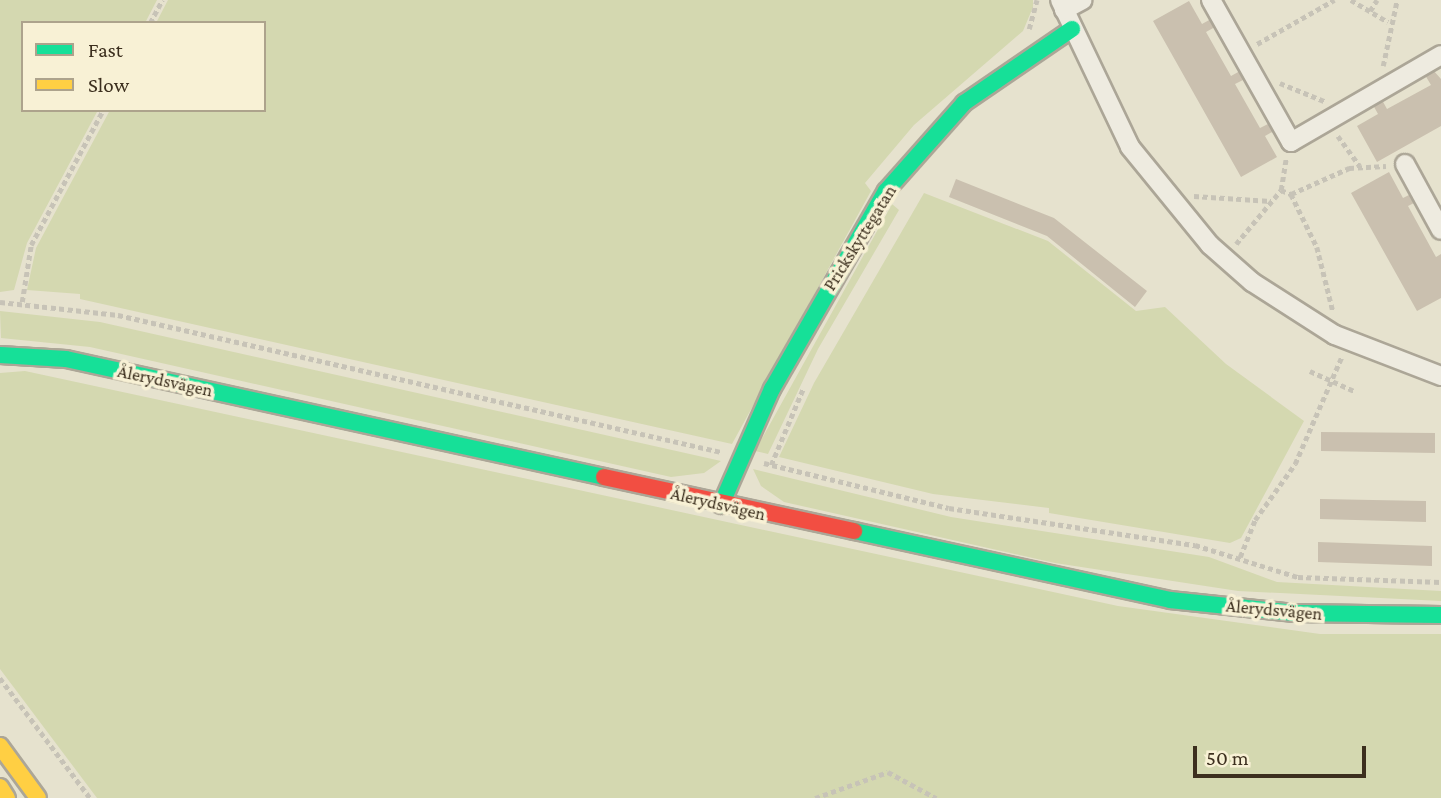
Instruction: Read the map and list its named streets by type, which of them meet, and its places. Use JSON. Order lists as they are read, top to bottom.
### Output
{
  "streets": {
    "main road": ["Prickskyttegatan", "Ålerydsvägen"]
  },
  "crossings": [
    ["Prickskyttegatan", "Ålerydsvägen"]
  ],
  "legend": ["Fast", "Slow"],
  "scale_bar": "50 m"
}
